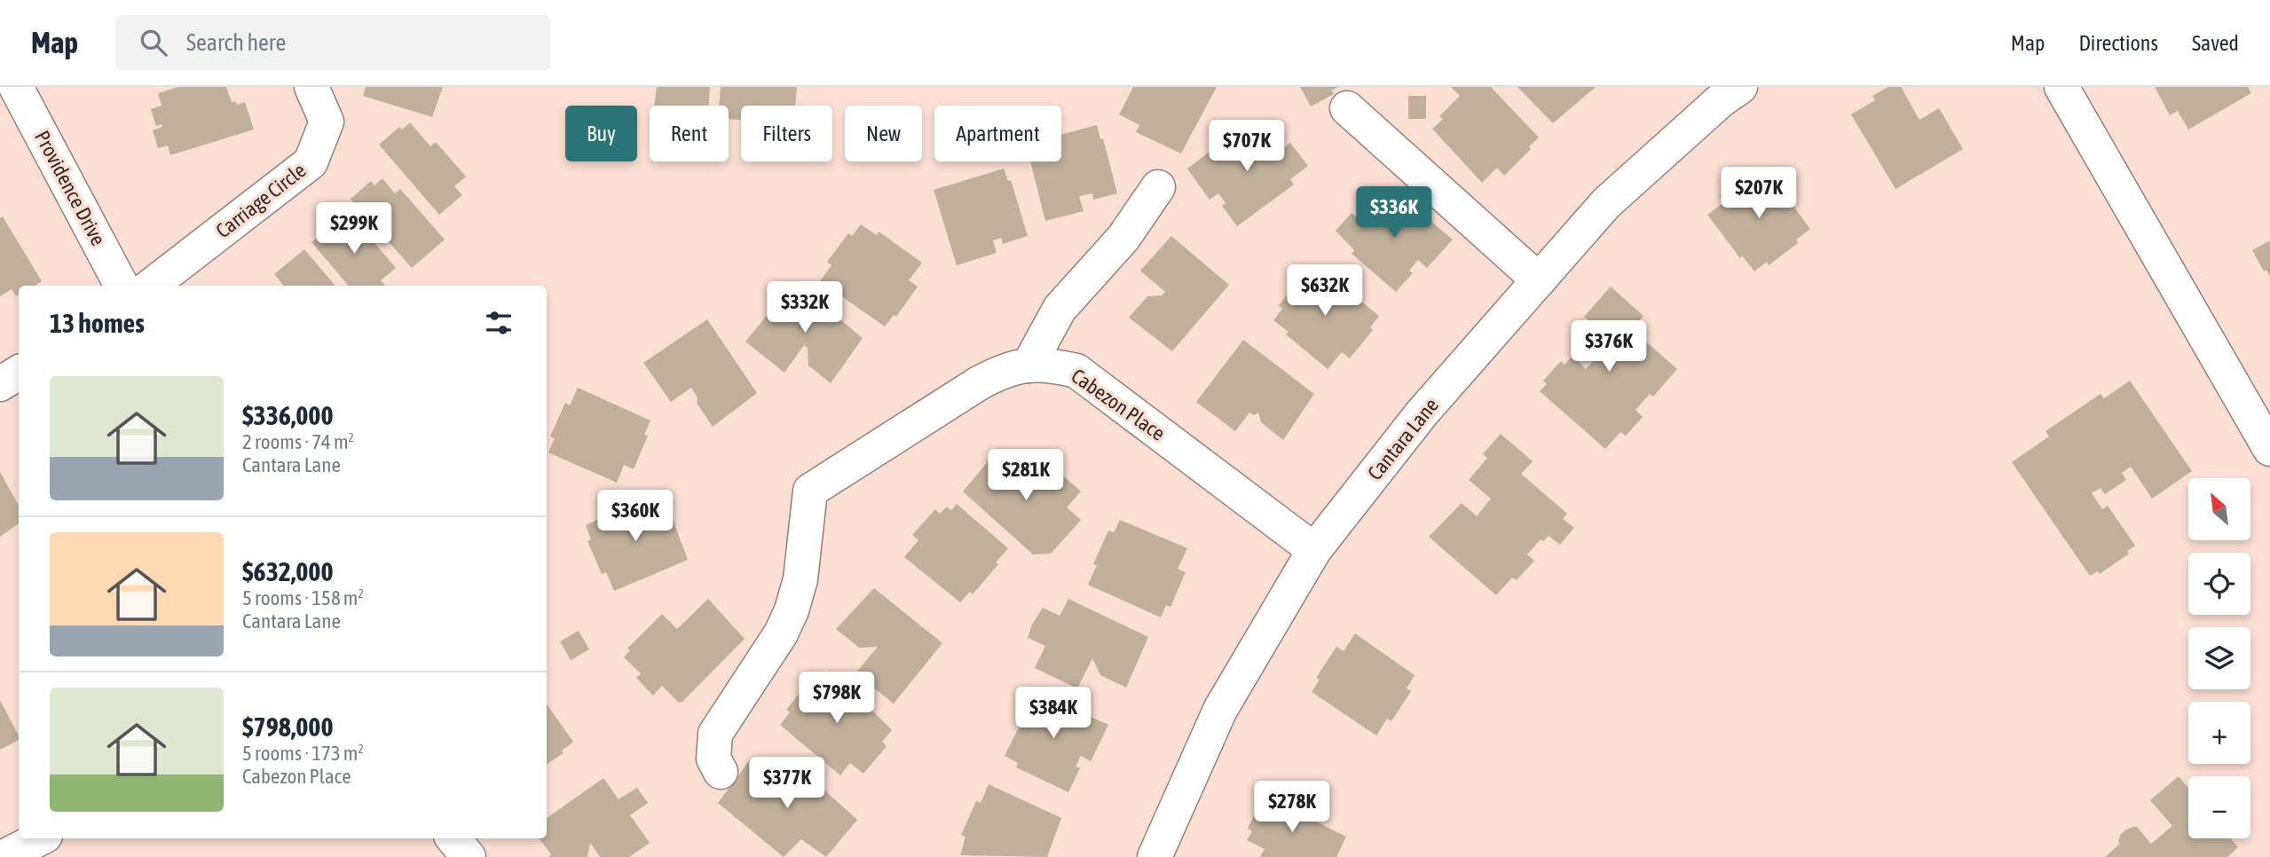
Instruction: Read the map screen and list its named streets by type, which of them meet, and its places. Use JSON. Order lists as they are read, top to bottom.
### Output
{
  "streets": {
    "street": [
      "Providence Drive",
      "Carriage Circle",
      "Cabezon Place",
      "Cantara Lane"
    ]
  },
  "crossings": [
    ["Cabezon Place", "Cantara Lane"]
  ],
  "north": "top left",
  "page": {
    "header": "Map",
    "search": "Search here",
    "nav": ["Map", "Directions", "Saved"],
    "chip": [
      "Buy",
      "Rent",
      "Filters",
      "New",
      "Apartment"
    ],
    "price": [
      "$707K",
      "$207K",
      "$336K",
      "$299K",
      "$632K",
      "$332K",
      "$376K",
      "$281K",
      "$360K",
      "$798K",
      "$384K",
      "$377K",
      "$278K"
    ],
    "heading": "13 homes",
    "list": [
      {
        "name": "$336,000",
        "note": "2 rooms · 74 m² · Cantara Lane"
      },
      {
        "name": "$632,000",
        "note": "5 rooms · 158 m² · Cantara Lane"
      },
      {
        "name": "$798,000",
        "note": "5 rooms · 173 m² · Cabezon Place"
      }
    ],
    "map_buttons": ["+", "−"]
  }
}
